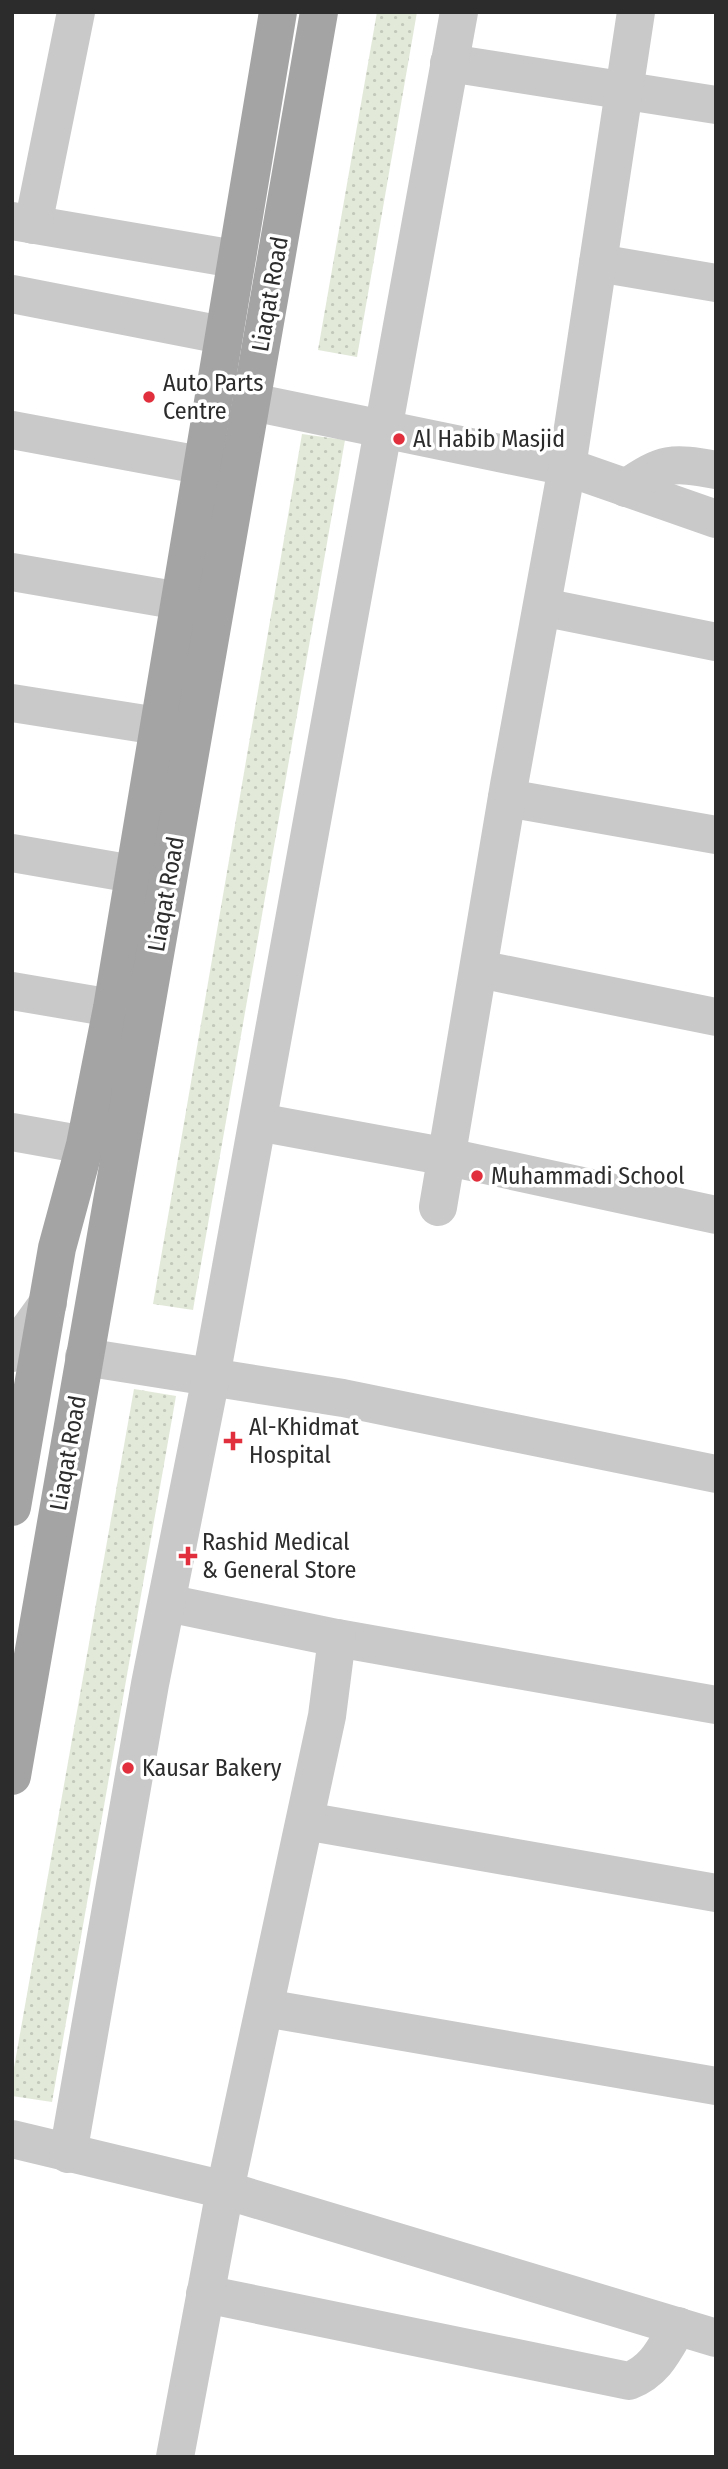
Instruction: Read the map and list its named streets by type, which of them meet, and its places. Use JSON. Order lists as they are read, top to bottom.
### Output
{
  "streets": {
    "main road": ["Liaqat Road"]
  },
  "places": {
    "other": [
      "Auto Parts Centre",
      "Al Habib Masjid",
      "Muhammadi School",
      "Kausar Bakery"
    ],
    "health": ["Al-Khidmat Hospital", "Rashid Medical & General Store"]
  }
}
